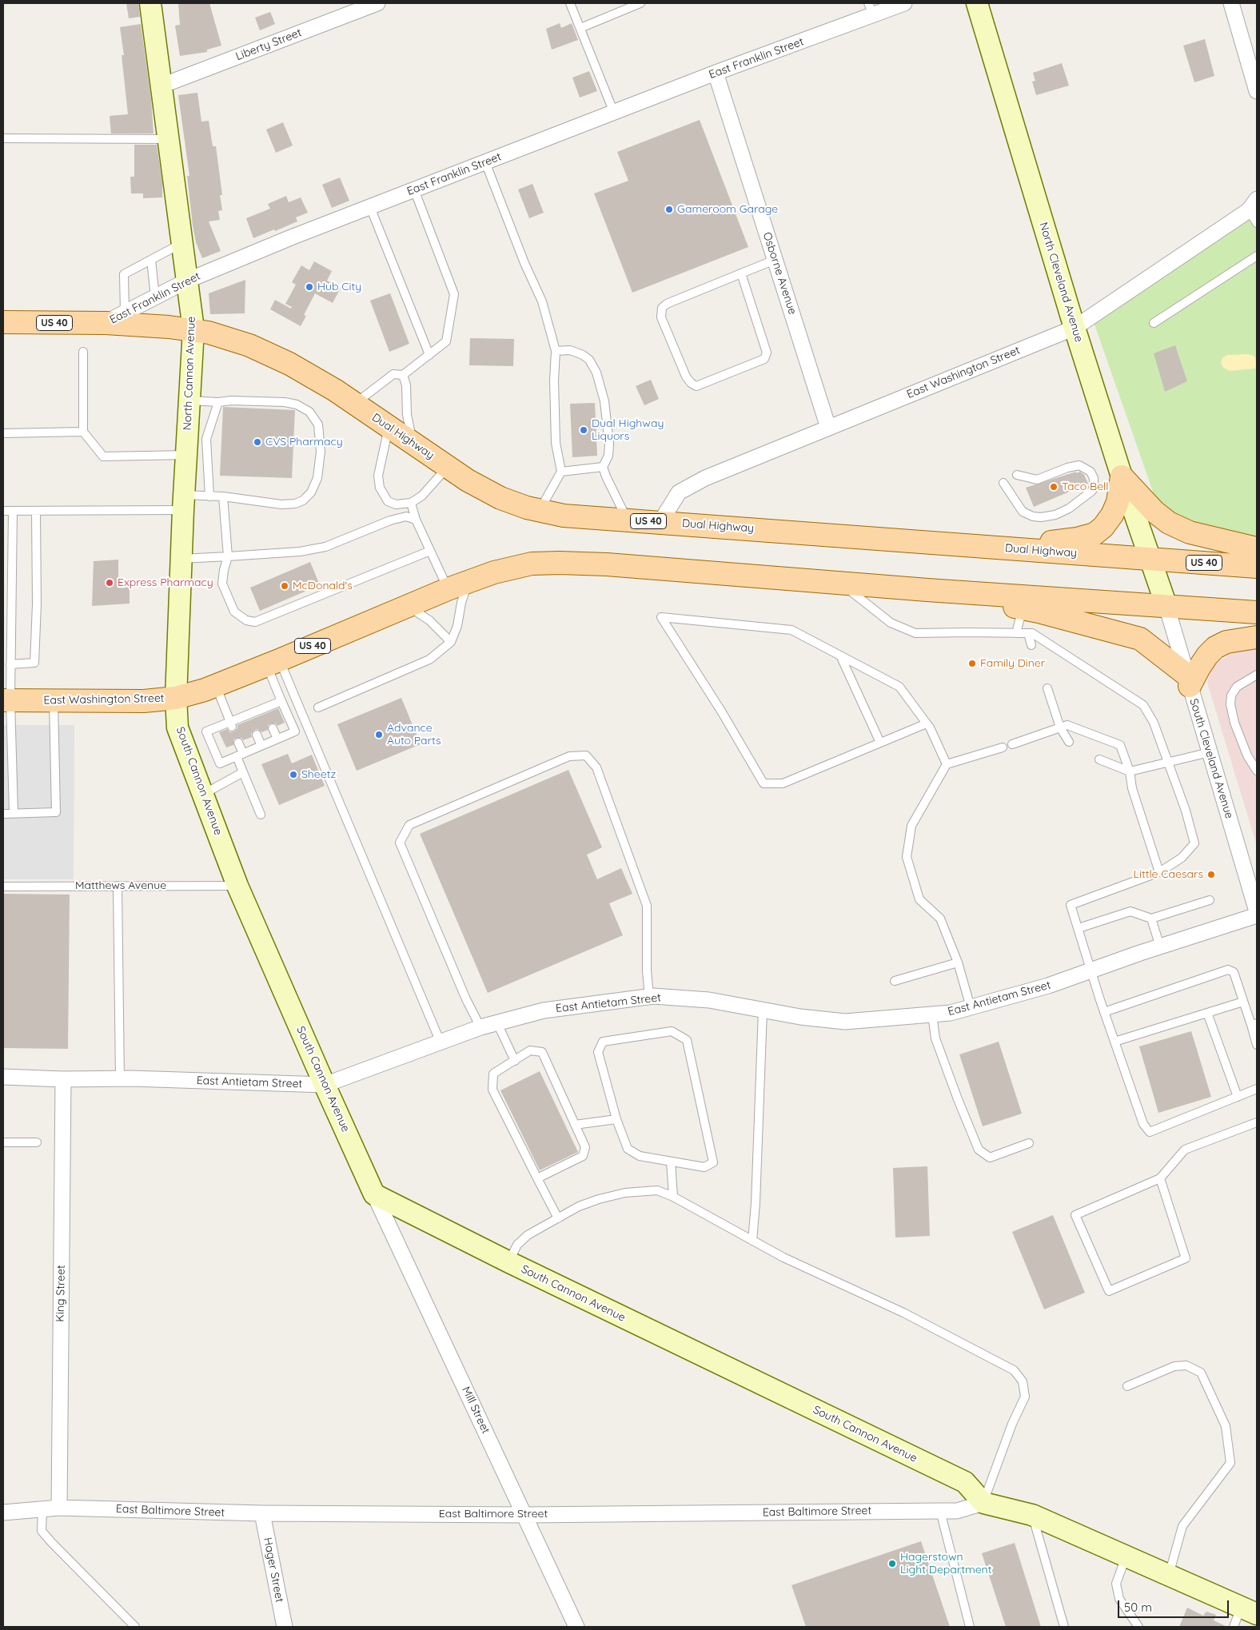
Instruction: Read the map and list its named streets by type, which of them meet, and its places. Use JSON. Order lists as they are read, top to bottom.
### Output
{
  "streets": {
    "main road": [
      "East Franklin Street",
      "US 40",
      "East Washington Street",
      "Dual Highway"
    ],
    "street": [
      "Liberty Street",
      "Osborne Avenue",
      "North Cleveland Avenue",
      "North Cannon Avenue",
      "South Cleveland Avenue",
      "South Cannon Avenue",
      "East Antietam Street",
      "King Street",
      "Mill Street",
      "East Baltimore Street",
      "Hager Street"
    ],
    "lane": ["Matthews Avenue"]
  },
  "crossings": [
    ["Liberty Street", "North Cannon Avenue"],
    ["East Franklin Street", "Osborne Avenue"],
    ["East Franklin Street", "North Cannon Avenue"],
    ["East Franklin Street", "Dual Highway"],
    ["Osborne Avenue", "East Washington Street"],
    ["North Cleveland Avenue", "US 40"],
    ["North Cleveland Avenue", "East Washington Street"],
    ["North Cleveland Avenue", "Dual Highway"],
    ["North Cleveland Avenue", "South Cleveland Avenue"],
    ["US 40", "East Washington Street"],
    ["US 40", "South Cleveland Avenue"],
    ["East Washington Street", "North Cannon Avenue"],
    ["East Washington Street", "Dual Highway"],
    ["East Washington Street", "South Cannon Avenue"],
    ["North Cannon Avenue", "Dual Highway"],
    ["North Cannon Avenue", "South Cannon Avenue"],
    ["South Cannon Avenue", "Matthews Avenue"],
    ["South Cannon Avenue", "East Antietam Street"],
    ["South Cannon Avenue", "Mill Street"],
    ["South Cannon Avenue", "East Baltimore Street"],
    ["East Antietam Street", "King Street"],
    ["King Street", "East Baltimore Street"],
    ["Mill Street", "East Baltimore Street"],
    ["East Baltimore Street", "Hager Street"]
  ],
  "places": [
    "Gameroom Garage",
    "Hub City",
    "Dual Highway Liquors",
    "CVS Pharmacy",
    "Taco Bell",
    "Express Pharmacy",
    "McDonald's",
    "Family Diner",
    "Advance Auto Parts",
    "Sheetz",
    "Little Caesars",
    "Hagerstown Light Department"
  ],
  "scale_bar": "50 m"
}
